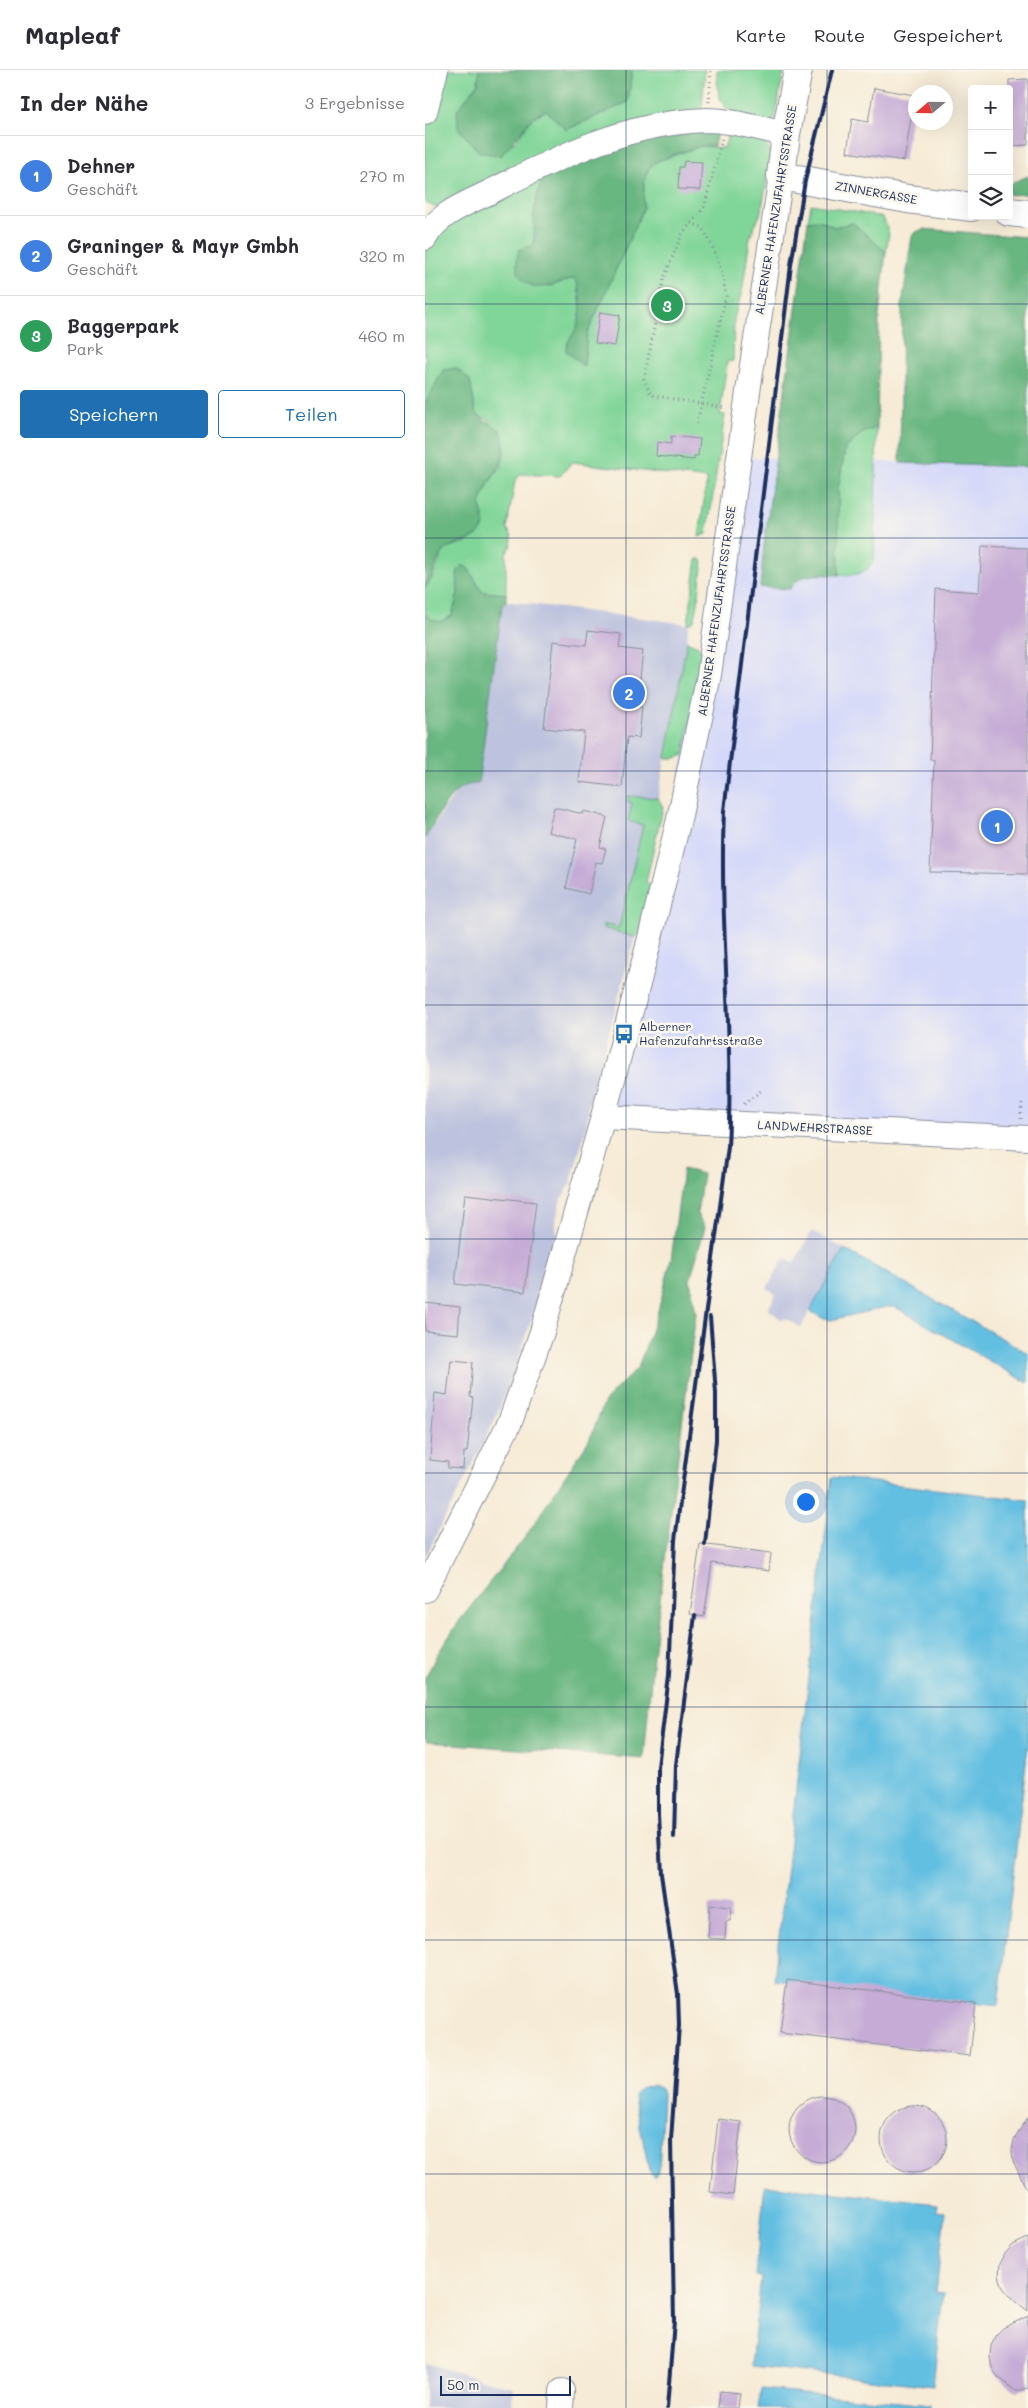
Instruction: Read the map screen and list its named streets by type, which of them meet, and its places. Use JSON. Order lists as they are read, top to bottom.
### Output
{
  "streets": {
    "main road": ["ZINNERGASSE", "ALBERNER HAFENZUFAHRTSSTRASSE"],
    "street": ["LANDWEHRSTRASSE"]
  },
  "crossings": [
    ["ZINNERGASSE", "ALBERNER HAFENZUFAHRTSSTRASSE"],
    ["ALBERNER HAFENZUFAHRTSSTRASSE", "LANDWEHRSTRASSE"]
  ],
  "places": {
    "bus stop": ["Alberner Hafenzufahrtsstraße"]
  },
  "scale_bar": "50 m",
  "north": "left",
  "page": {
    "header": "Mapleaf",
    "nav": ["Karte", "Route", "Gespeichert"],
    "heading": ["In der Nähe", "3 Ergebnisse"],
    "map_buttons": ["+", "−"],
    "list": [
      {
        "mark": "1",
        "name": "Dehner",
        "note": "Geschäft",
        "value": "270 m"
      },
      {
        "mark": "2",
        "name": "Graninger & Mayr Gmbh",
        "note": "Geschäft",
        "value": "320 m"
      },
      {
        "mark": "3",
        "name": "Baggerpark",
        "note": "Park",
        "value": "460 m"
      }
    ],
    "pins": ["3", "2", "1"],
    "buttons": ["Speichern", "Teilen"],
    "scale": "50 m"
  }
}
